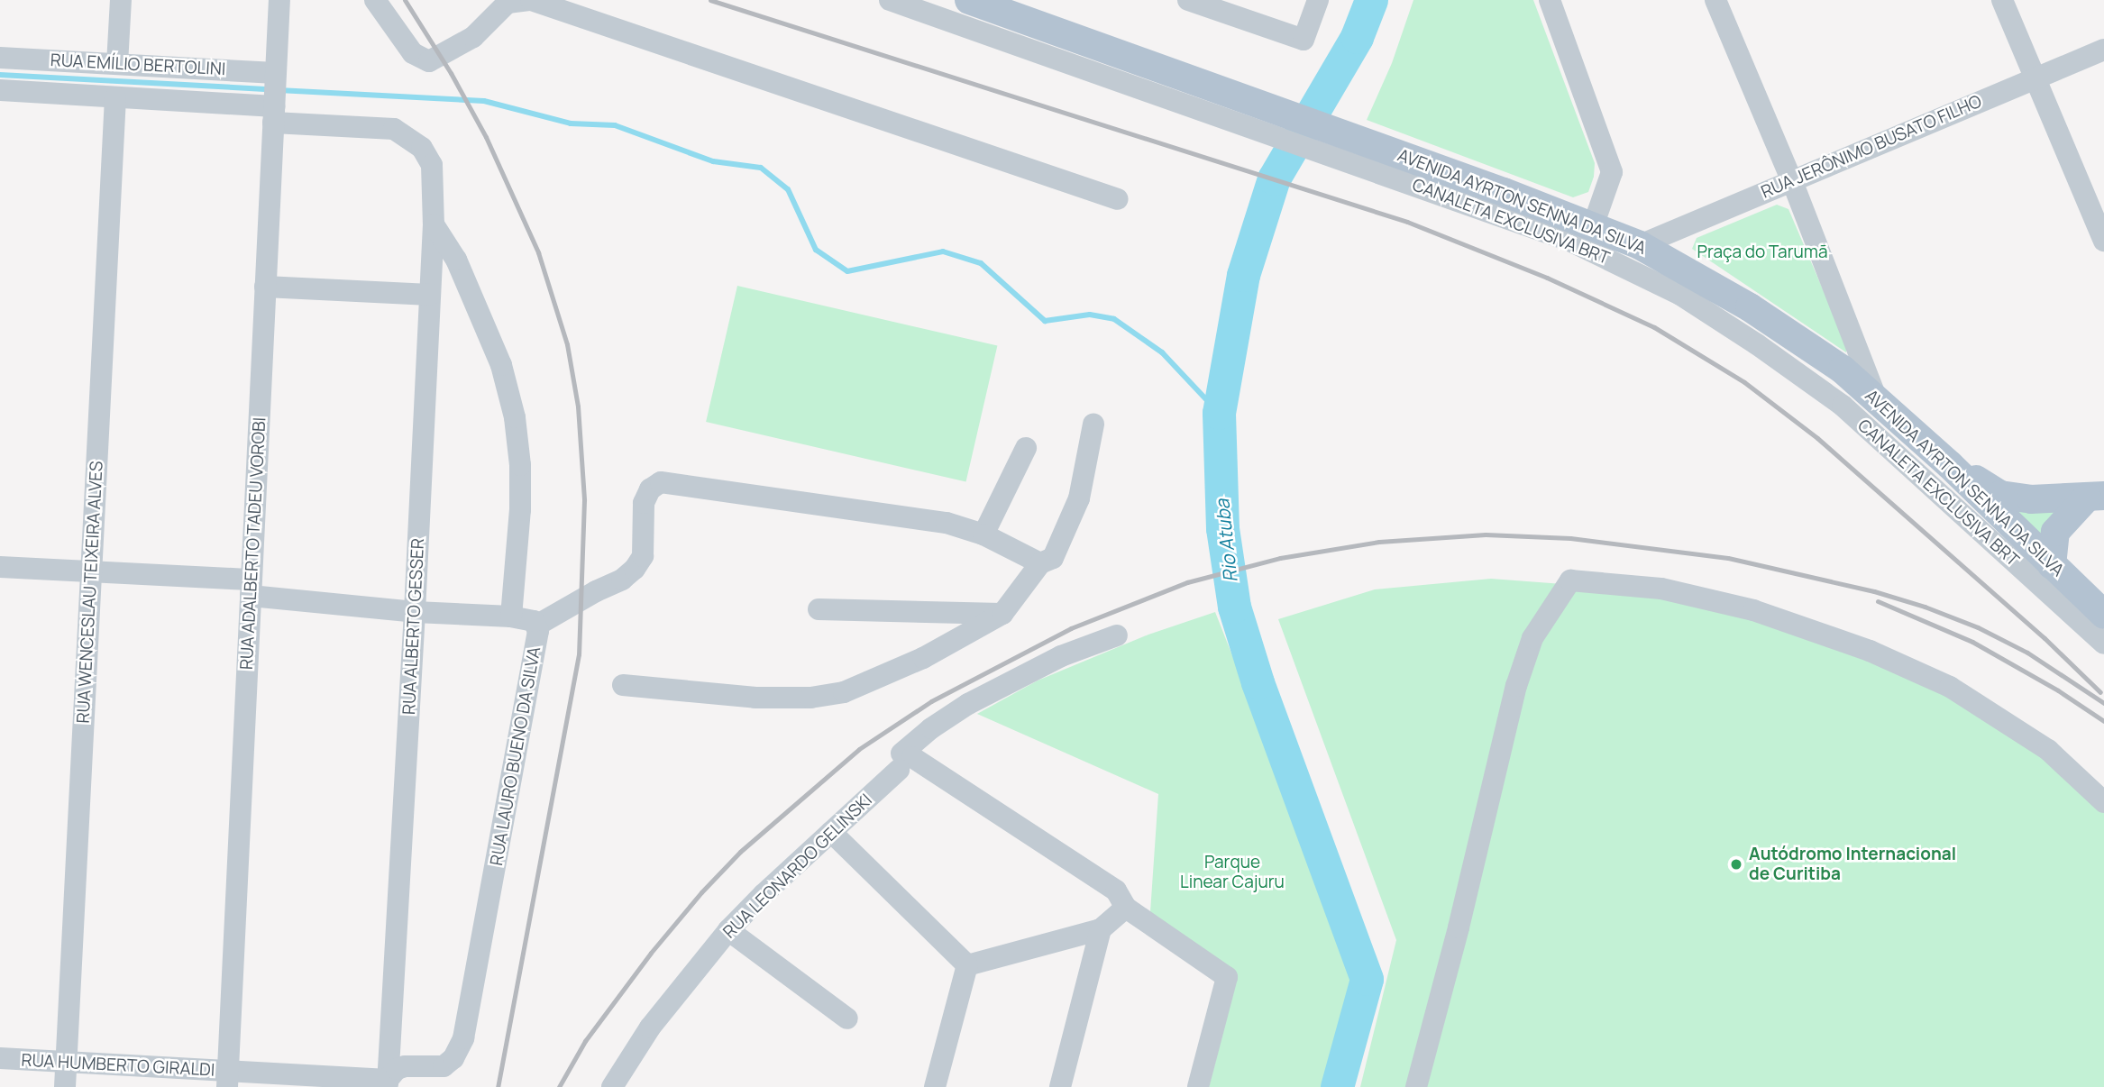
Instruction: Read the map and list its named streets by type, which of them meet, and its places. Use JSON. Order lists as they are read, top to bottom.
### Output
{
  "streets": {
    "main road": ["AVENIDA AYRTON SENNA DA SILVA"],
    "street": [
      "RUA EMÍLIO BERTOLINI",
      "RUA JERÔNIMO BUSATO FILHO",
      "CANALETA EXCLUSIVA BRT",
      "RUA ADALBERTO TADEU VOROBI",
      "RUA WENCESLAU TEIXEIRA ALVES",
      "RUA ALBERTO GESSER",
      "RUA LAURO BUENO DA SILVA",
      "RUA LEONARDO GELINSKI",
      "RUA HUMBERTO GIRALDI"
    ]
  },
  "crossings": [
    ["RUA EMÍLIO BERTOLINI", "RUA ADALBERTO TADEU VOROBI"],
    ["RUA EMÍLIO BERTOLINI", "RUA WENCESLAU TEIXEIRA ALVES"],
    ["RUA EMÍLIO BERTOLINI", "RUA ALBERTO GESSER"],
    ["RUA JERÔNIMO BUSATO FILHO", "AVENIDA AYRTON SENNA DA SILVA"],
    ["AVENIDA AYRTON SENNA DA SILVA", "CANALETA EXCLUSIVA BRT"],
    ["RUA ADALBERTO TADEU VOROBI", "RUA LAURO BUENO DA SILVA"],
    ["RUA ADALBERTO TADEU VOROBI", "RUA HUMBERTO GIRALDI"],
    ["RUA WENCESLAU TEIXEIRA ALVES", "RUA LAURO BUENO DA SILVA"],
    ["RUA WENCESLAU TEIXEIRA ALVES", "RUA HUMBERTO GIRALDI"],
    ["RUA ALBERTO GESSER", "RUA LAURO BUENO DA SILVA"],
    ["RUA ALBERTO GESSER", "RUA HUMBERTO GIRALDI"],
    ["RUA LAURO BUENO DA SILVA", "RUA HUMBERTO GIRALDI"]
  ],
  "water": ["Rio Atuba"],
  "parks": ["Praça do Tarumã", "Parque Linear Cajuru"],
  "places": ["Autódromo Internacional de Curitiba"]
}
